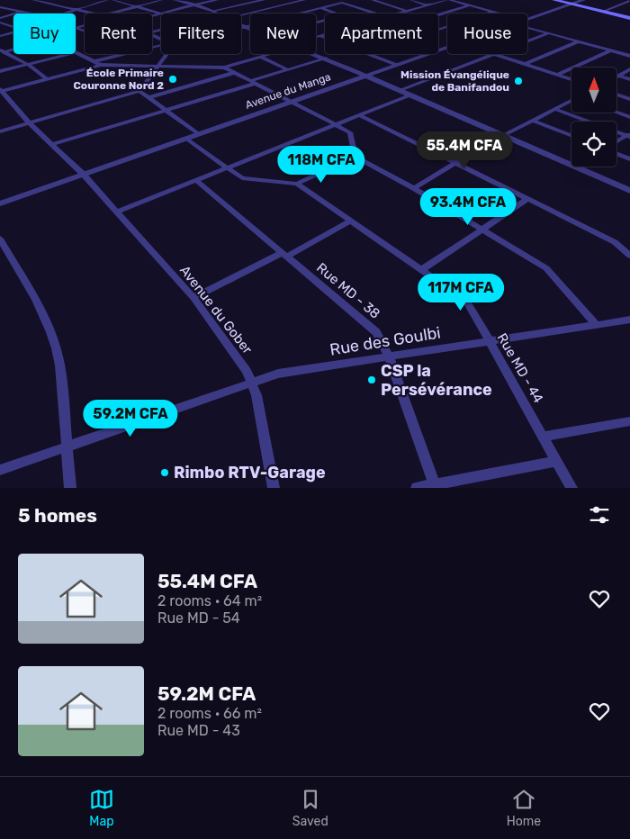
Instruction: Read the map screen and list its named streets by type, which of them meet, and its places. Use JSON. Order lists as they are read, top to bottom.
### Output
{
  "streets": {
    "street": [
      "Avenue du Manga",
      "Rue MD - 38",
      "Avenue du Gober",
      "Rue des Goulbi",
      "Rue MD - 44"
    ]
  },
  "crossings": [
    ["Avenue du Manga", "Avenue du Gober"],
    ["Rue MD - 38", "Rue des Goulbi"],
    ["Avenue du Gober", "Rue des Goulbi"],
    ["Rue des Goulbi", "Rue MD - 44"]
  ],
  "places": [
    "École Primaire Couronne Nord 2",
    "Mission Évangélique de Banifandou",
    "CSP la Persévérance",
    "Rimbo RTV-Garage"
  ],
  "north": "top",
  "page": {
    "chip": [
      "Buy",
      "Rent",
      "Filters",
      "New",
      "Apartment",
      "House"
    ],
    "price": [
      "55.4M CFA",
      "118M CFA",
      "93.4M CFA",
      "117M CFA",
      "59.2M CFA"
    ],
    "heading": "5 homes",
    "list": [
      {
        "name": "55.4M CFA",
        "note": "2 rooms · 64 m² · Rue MD - 54"
      },
      {
        "name": "59.2M CFA",
        "note": "2 rooms · 66 m² · Rue MD - 43"
      }
    ],
    "tabs": ["Map", "Saved", "Home"]
  }
}
